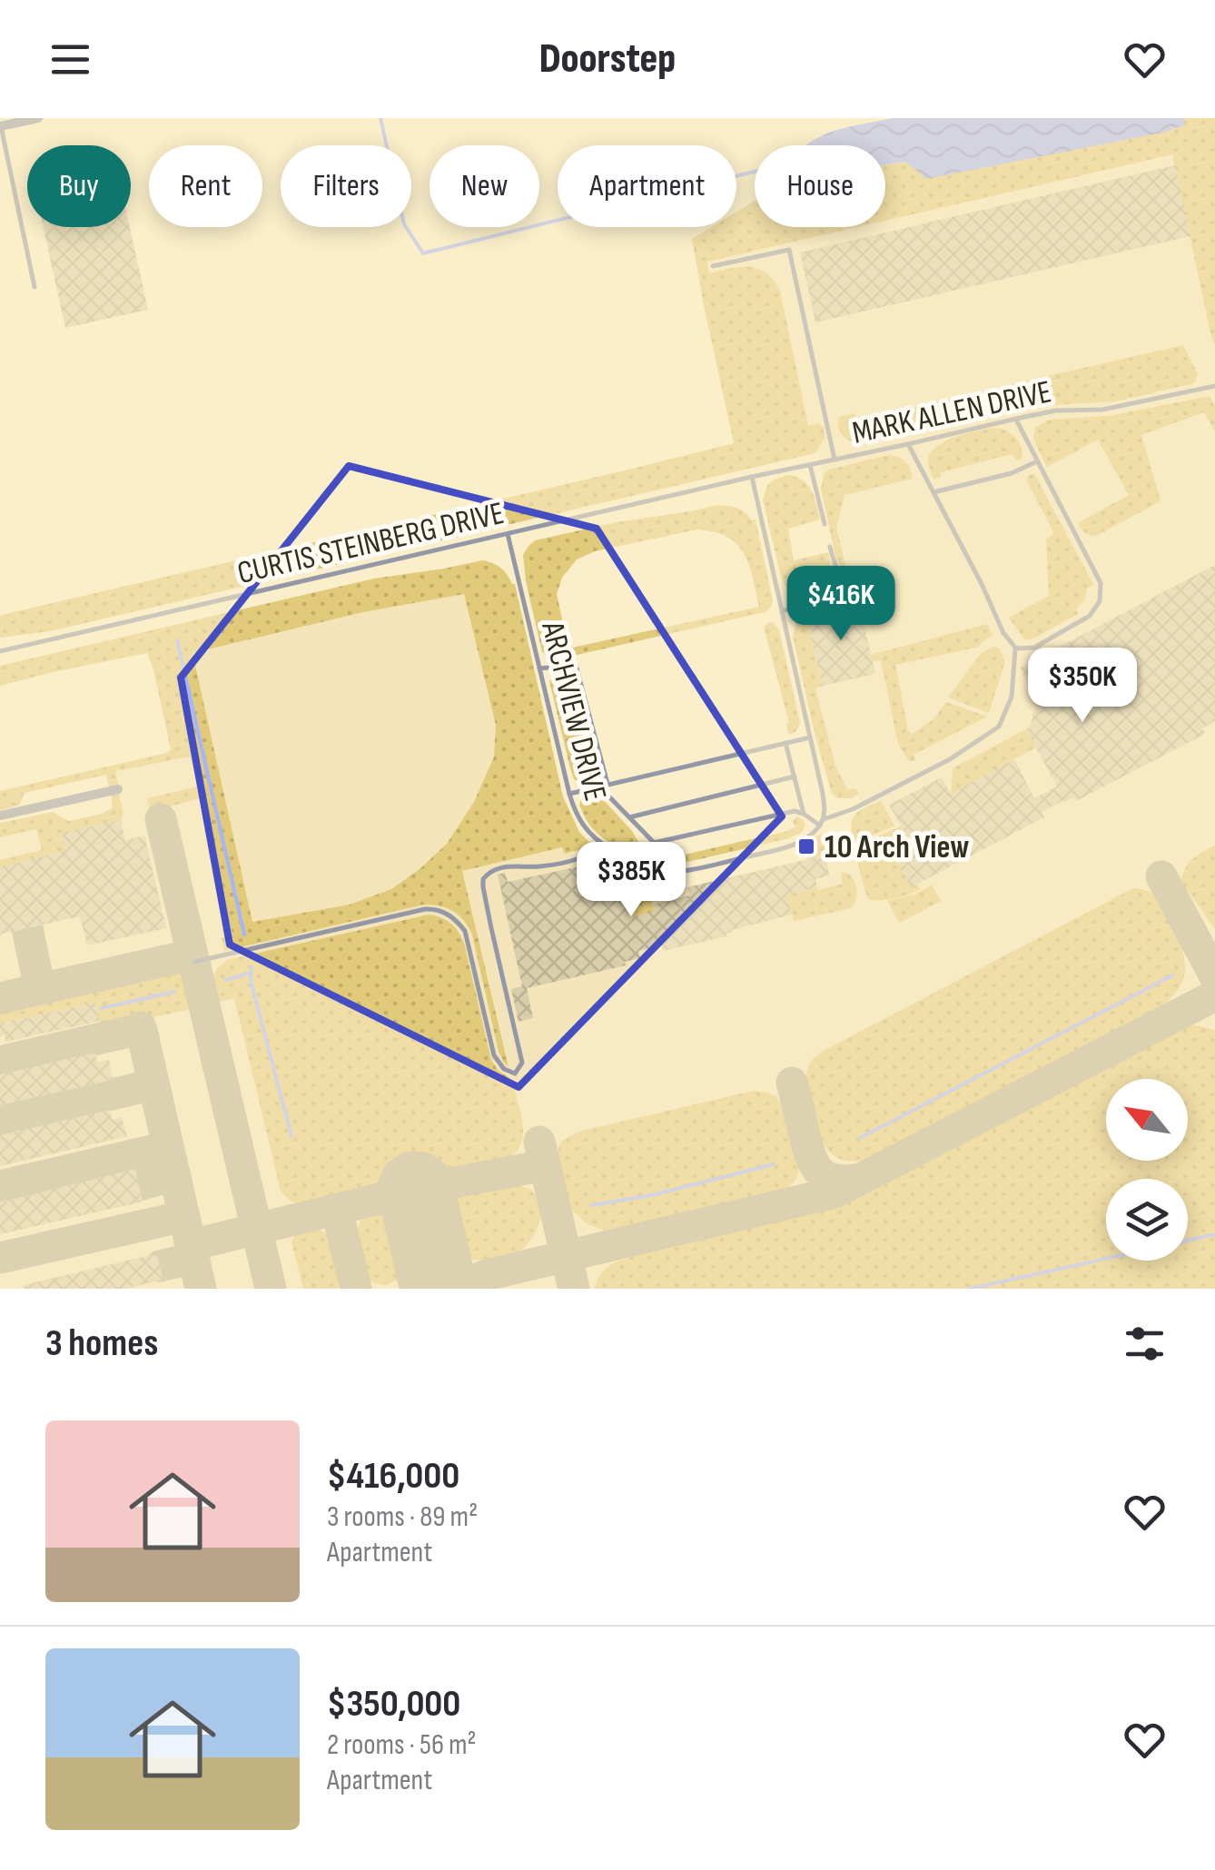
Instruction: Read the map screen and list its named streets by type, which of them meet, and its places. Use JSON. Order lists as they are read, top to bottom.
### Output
{
  "streets": {
    "lane": ["MARK ALLEN DRIVE", "CURTIS STEINBERG DRIVE", "ARCHVIEW DRIVE"]
  },
  "crossings": [
    ["MARK ALLEN DRIVE", "CURTIS STEINBERG DRIVE"],
    ["CURTIS STEINBERG DRIVE", "ARCHVIEW DRIVE"]
  ],
  "places": {
    "transit": ["10 Arch View"]
  },
  "north": "top left",
  "page": {
    "header": "Doorstep",
    "chip": [
      "Buy",
      "Rent",
      "Filters",
      "New",
      "Apartment",
      "House"
    ],
    "price": ["$416K", "$350K", "$385K"],
    "heading": "3 homes",
    "list": [
      {
        "name": "$416,000",
        "note": "3 rooms · 89 m² · Apartment"
      },
      {
        "name": "$350,000",
        "note": "2 rooms · 56 m² · Apartment"
      }
    ]
  }
}
